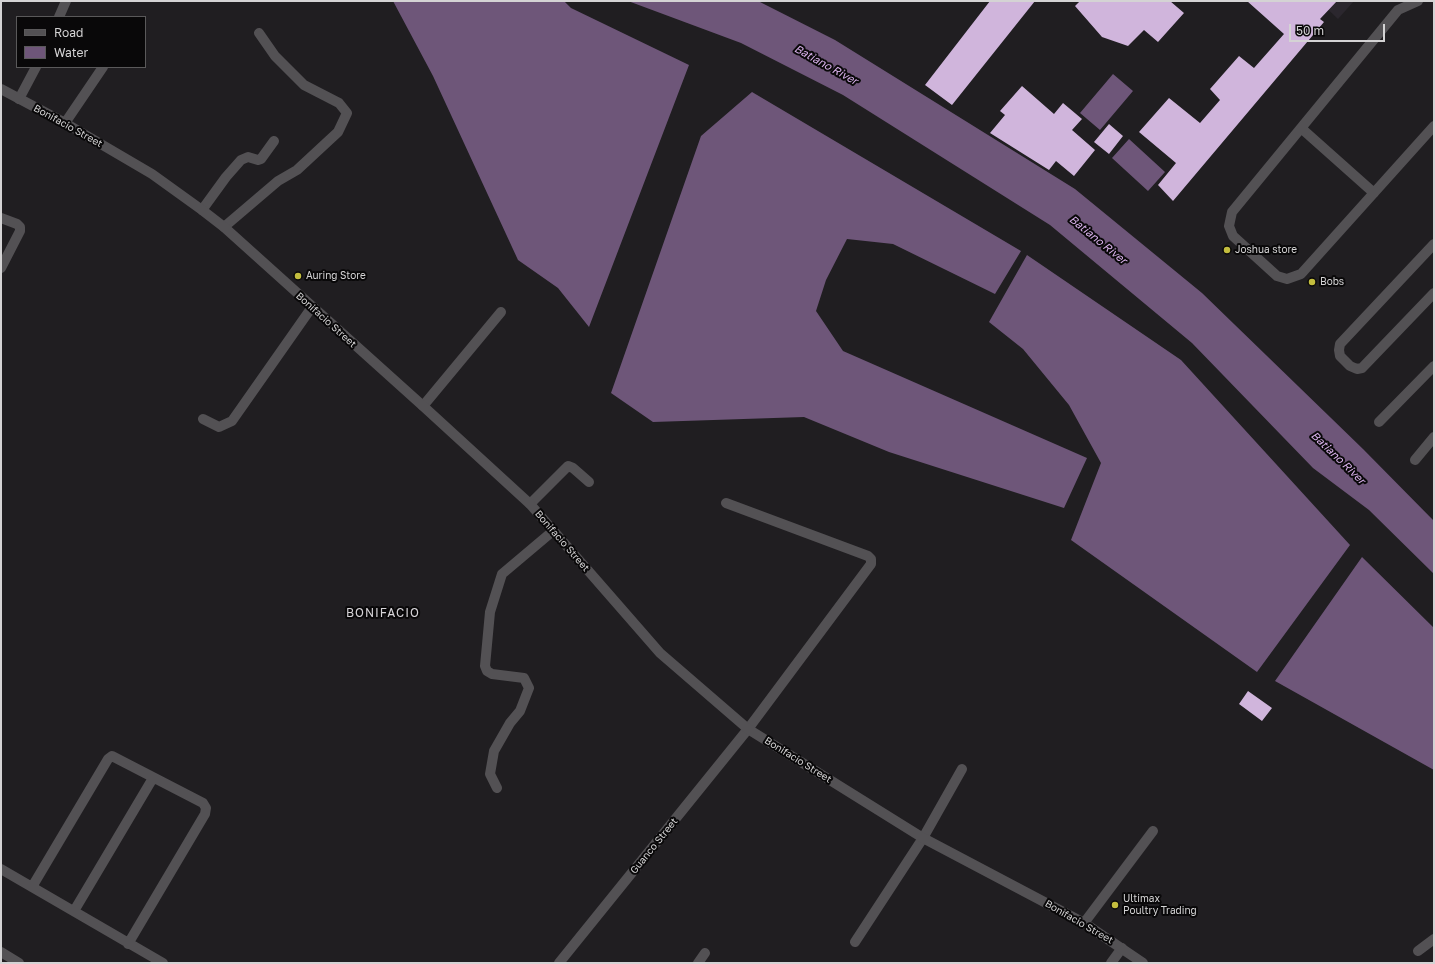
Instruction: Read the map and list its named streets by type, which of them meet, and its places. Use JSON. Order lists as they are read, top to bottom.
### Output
{
  "streets": {
    "street": ["Bonifacio Street", "Guanco Street"]
  },
  "crossings": [
    ["Bonifacio Street", "Guanco Street"]
  ],
  "districts": ["BONIFACIO"],
  "water": ["Batiano River"],
  "places": [
    "Joshua store",
    "Auring Store",
    "Bobs",
    "Ultimax Poultry Trading"
  ],
  "legend": ["Road", "Water"],
  "scale_bar": "50 m"
}
